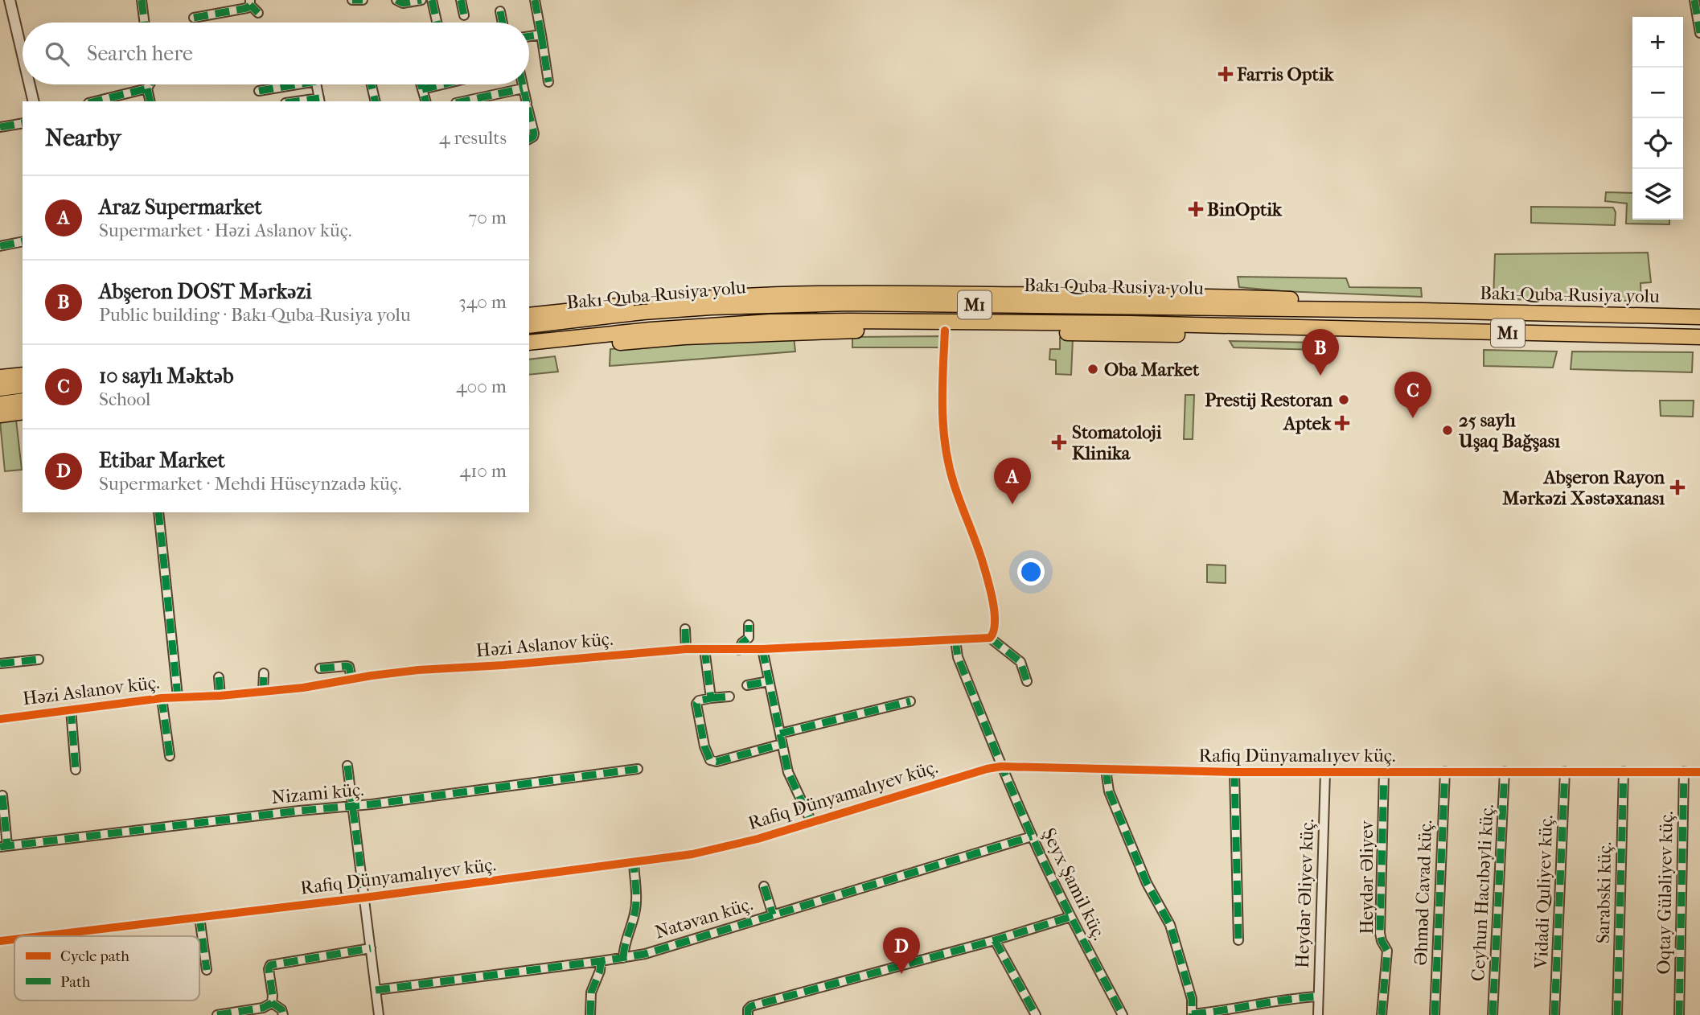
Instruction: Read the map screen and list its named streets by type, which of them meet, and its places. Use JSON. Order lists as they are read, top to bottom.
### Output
{
  "streets": {
    "highway": ["Bakı-Quba-Rusiya yolu", "M1"],
    "street": [
      "Həzi Aslanov küç.",
      "Rafiq Dünyamalıyev küç.",
      "Nizami küç.",
      "Heydər Əliyev",
      "Şeyx Şamil küç.",
      "Vidadi Quliyev küç.",
      "Əhməd Cavad küç.",
      "Ceyhun Hacıbəyli küç.",
      "Sarabski küç.",
      "Oqtay Güləliyev küç.",
      "Heydər Əliyev küç.",
      "Natəvan küç."
    ]
  },
  "crossings": [
    ["Həzi Aslanov küç.", "Şeyx Şamil küç."],
    ["Rafiq Dünyamalıyev küç.", "Heydər Əliyev"],
    ["Rafiq Dünyamalıyev küç.", "Şeyx Şamil küç."],
    ["Rafiq Dünyamalıyev küç.", "Vidadi Quliyev küç."],
    ["Rafiq Dünyamalıyev küç.", "Əhməd Cavad küç."],
    ["Rafiq Dünyamalıyev küç.", "Ceyhun Hacıbəyli küç."],
    ["Rafiq Dünyamalıyev küç.", "Sarabski küç."],
    ["Rafiq Dünyamalıyev küç.", "Oqtay Güləliyev küç."],
    ["Rafiq Dünyamalıyev küç.", "Heydər Əliyev küç."],
    ["Şeyx Şamil küç.", "Natəvan küç."]
  ],
  "places": {
    "health": [
      "Farris Optik",
      "BinOptik",
      "Aptek",
      "Stomatoloji Klinika",
      "Abşeron Rayon Mərkəzi Xəstəxanası"
    ],
    "other": ["Oba Market", "Prestij Restoran", "25 saylı Uşaq Bağşası"]
  },
  "legend": ["Cycle path", "Path"],
  "page": {
    "map_buttons": ["+", "−"],
    "search": "Search here",
    "heading": ["Nearby", "4 results"],
    "list": [
      {
        "mark": "A",
        "name": "Araz Supermarket",
        "note": "Supermarket · Həzi Aslanov küç.",
        "value": "70 m"
      },
      {
        "mark": "B",
        "name": "Abşeron DOST Mərkəzi",
        "note": "Public building · Bakı-Quba-Rusiya yolu",
        "value": "340 m"
      },
      {
        "mark": "C",
        "name": "10 saylı Məktəb",
        "note": "School",
        "value": "400 m"
      },
      {
        "mark": "D",
        "name": "Etibar Market",
        "note": "Supermarket · Mehdi Hüseynzadə küç.",
        "value": "410 m"
      }
    ],
    "pins": [
      "B",
      "C",
      "A",
      "D"
    ]
  }
}
